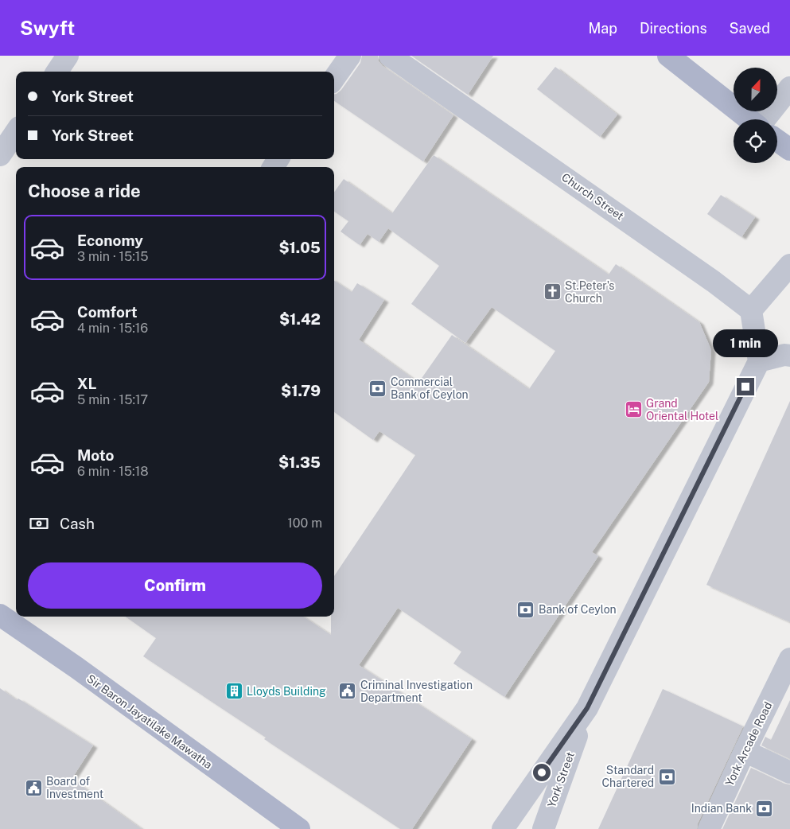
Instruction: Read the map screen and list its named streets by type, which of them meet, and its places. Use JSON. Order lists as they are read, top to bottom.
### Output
{
  "streets": {
    "main road": ["Sir Baron Jayatilake Mawatha"],
    "street": ["Church Street", "York Arcade Road", "York Street"]
  },
  "places": {
    "church": ["St.Peter's Church"],
    "bank": [
      "Commercial Bank of Ceylon",
      "Bank of Ceylon",
      "Standard Chartered",
      "Indian Bank"
    ],
    "hotel": ["Grand Oriental Hotel"],
    "building": ["Lloyds Building"],
    "public building": ["Criminal Investigation Department", "Board of Investment"]
  },
  "north": "top",
  "page": {
    "header": "Swyft",
    "nav": ["Map", "Directions", "Saved"],
    "banner": ["York Street", "York Street"],
    "heading": "Choose a ride",
    "list": [
      {
        "name": "Economy",
        "note": "3 min · 15:15",
        "value": "$1.05"
      },
      {
        "name": "Comfort",
        "note": "4 min · 15:16",
        "value": "$1.42"
      },
      {
        "name": "XL",
        "note": "5 min · 15:17",
        "value": "$1.79"
      },
      {
        "name": "Moto",
        "note": "6 min · 15:18",
        "value": "$1.35"
      }
    ],
    "bubble": "1 min",
    "pay": ["Cash", "100 m"],
    "buttons": "Confirm"
  }
}
